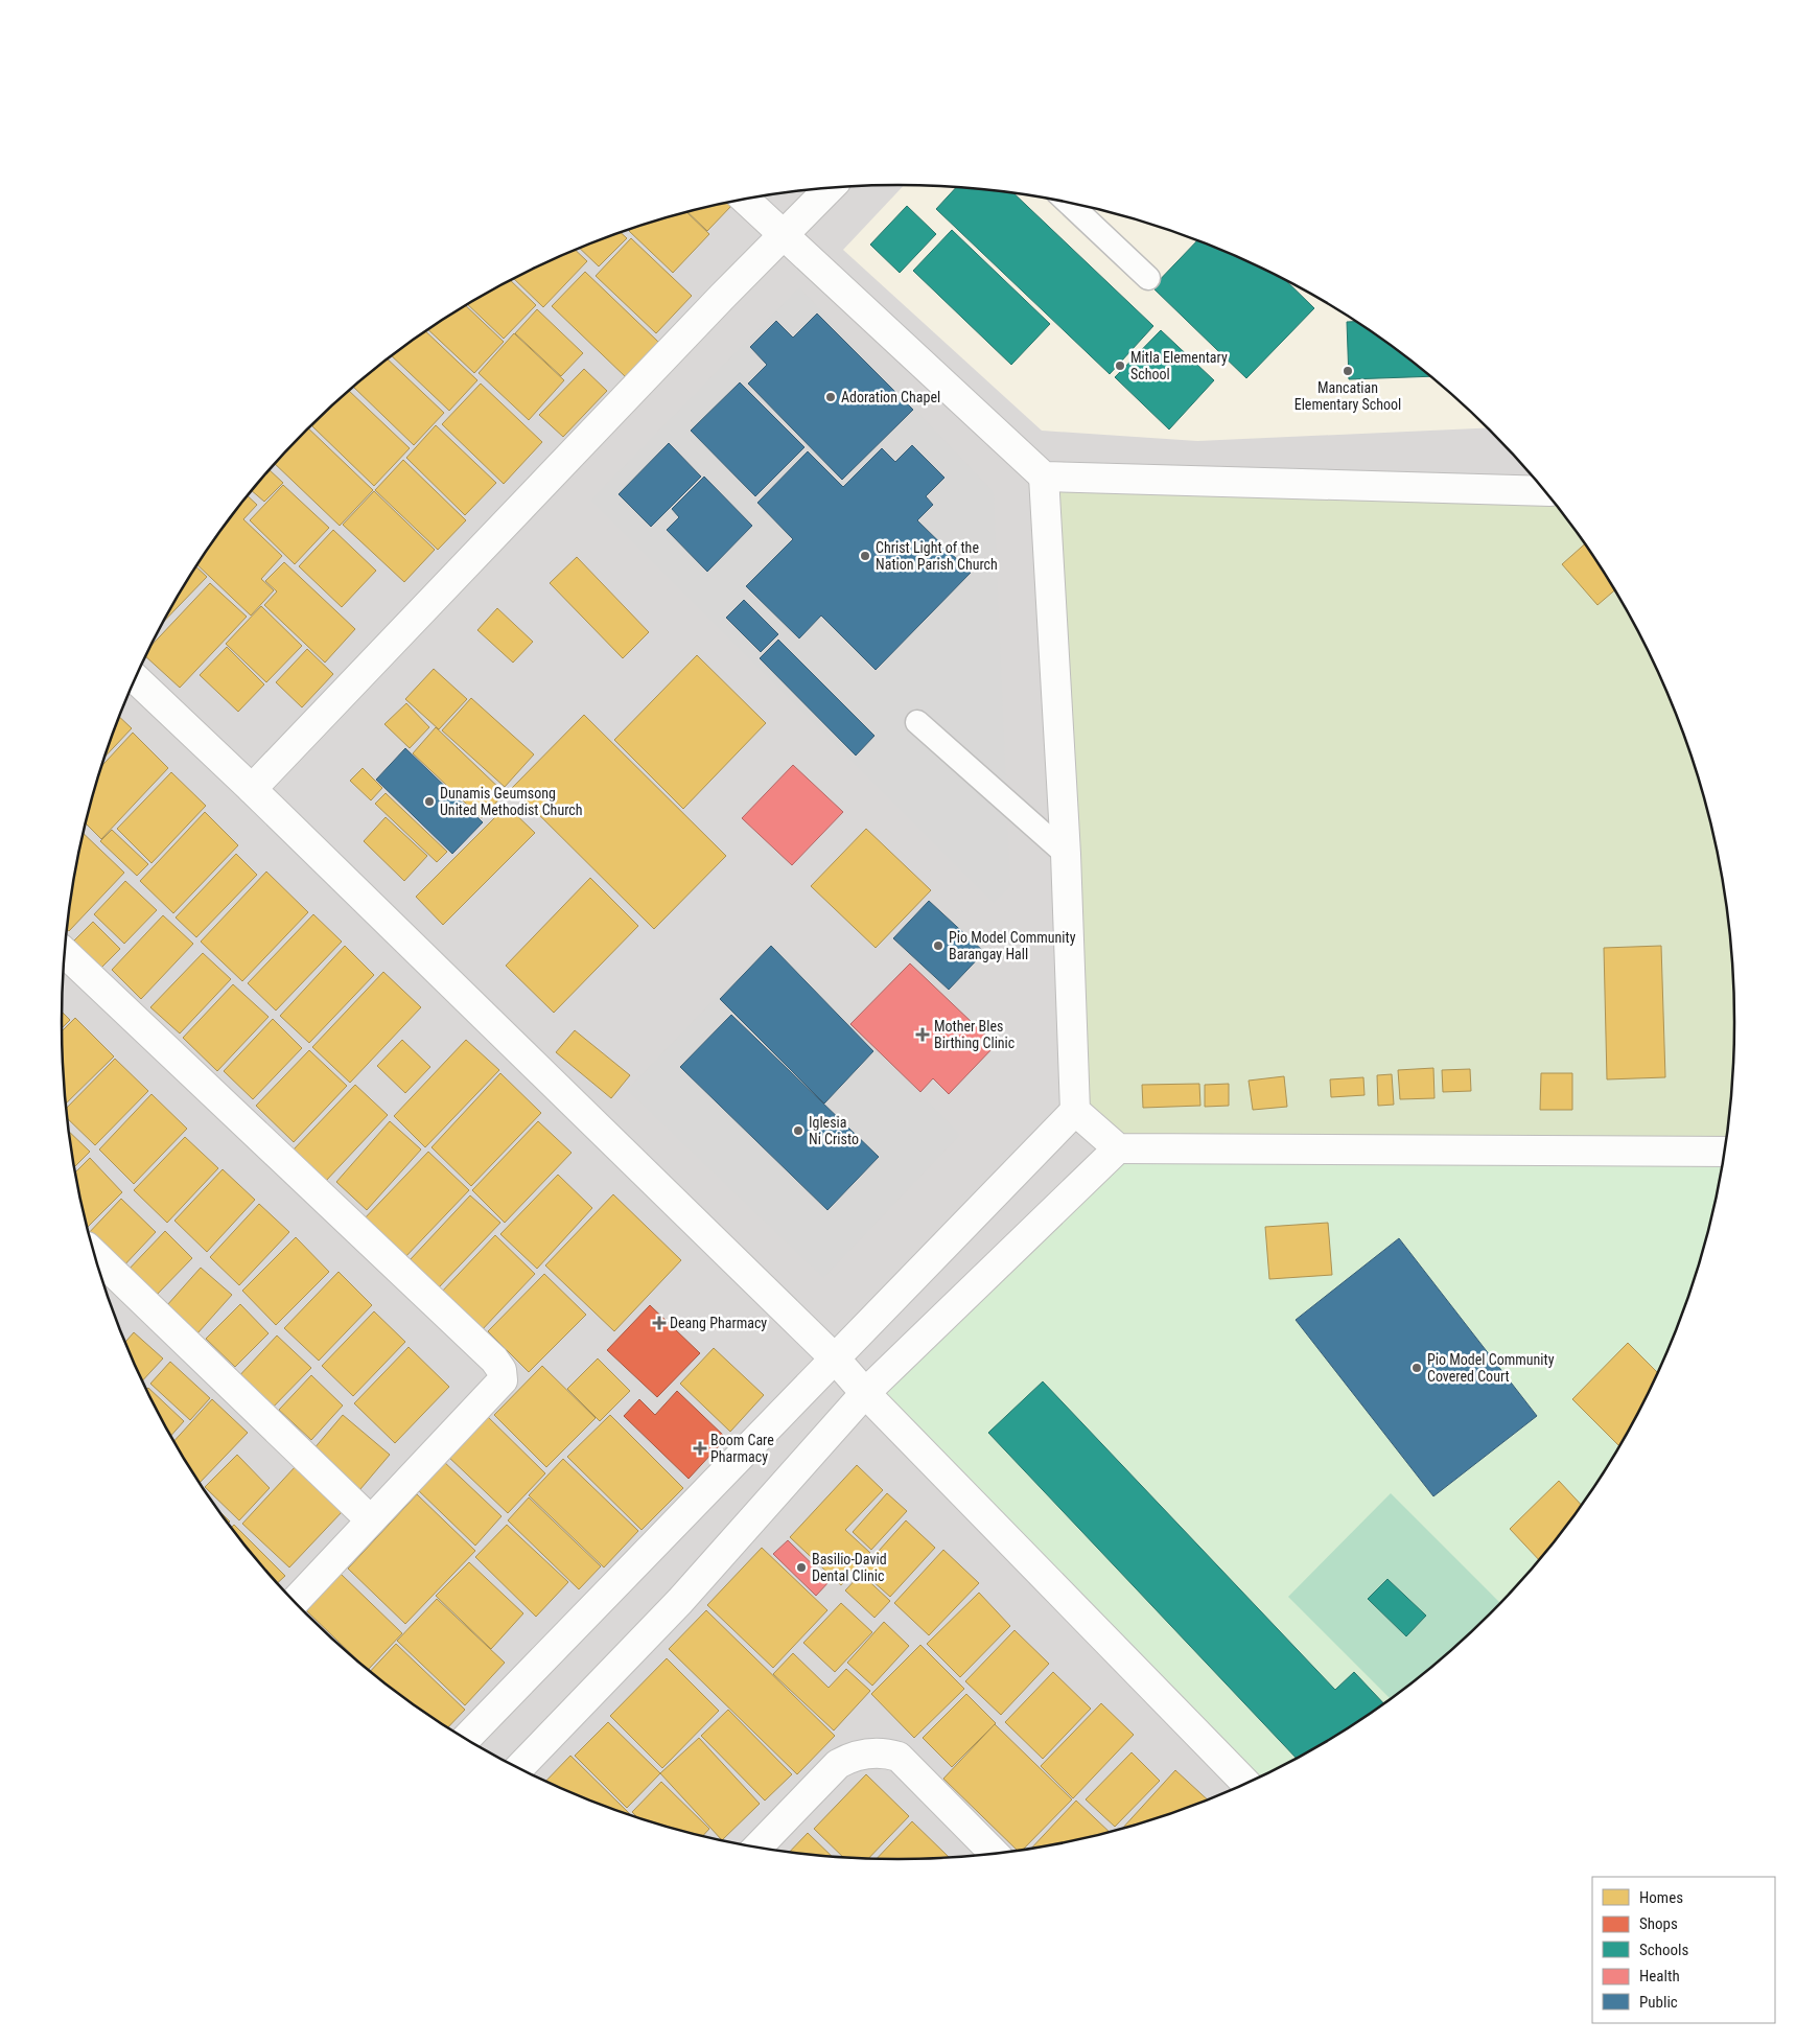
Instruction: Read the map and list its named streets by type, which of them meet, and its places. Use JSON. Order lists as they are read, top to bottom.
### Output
{
  "places": {
    "other": [
      "Mitla Elementary School",
      "Mancatian Elementary School",
      "Adoration Chapel",
      "Christ Light of the Nation Parish Church",
      "Dunamis Geumsong United Methodist Church",
      "Pio Model Community Barangay Hall",
      "Iglesia Ni Cristo",
      "Pio Model Community Covered Court",
      "Basilio-David Dental Clinic"
    ],
    "health": ["Mother Bles Birthing Clinic", "Deang Pharmacy", "Boom Care Pharmacy"]
  },
  "legend": [
    "Homes",
    "Shops",
    "Schools",
    "Health",
    "Public"
  ]
}
